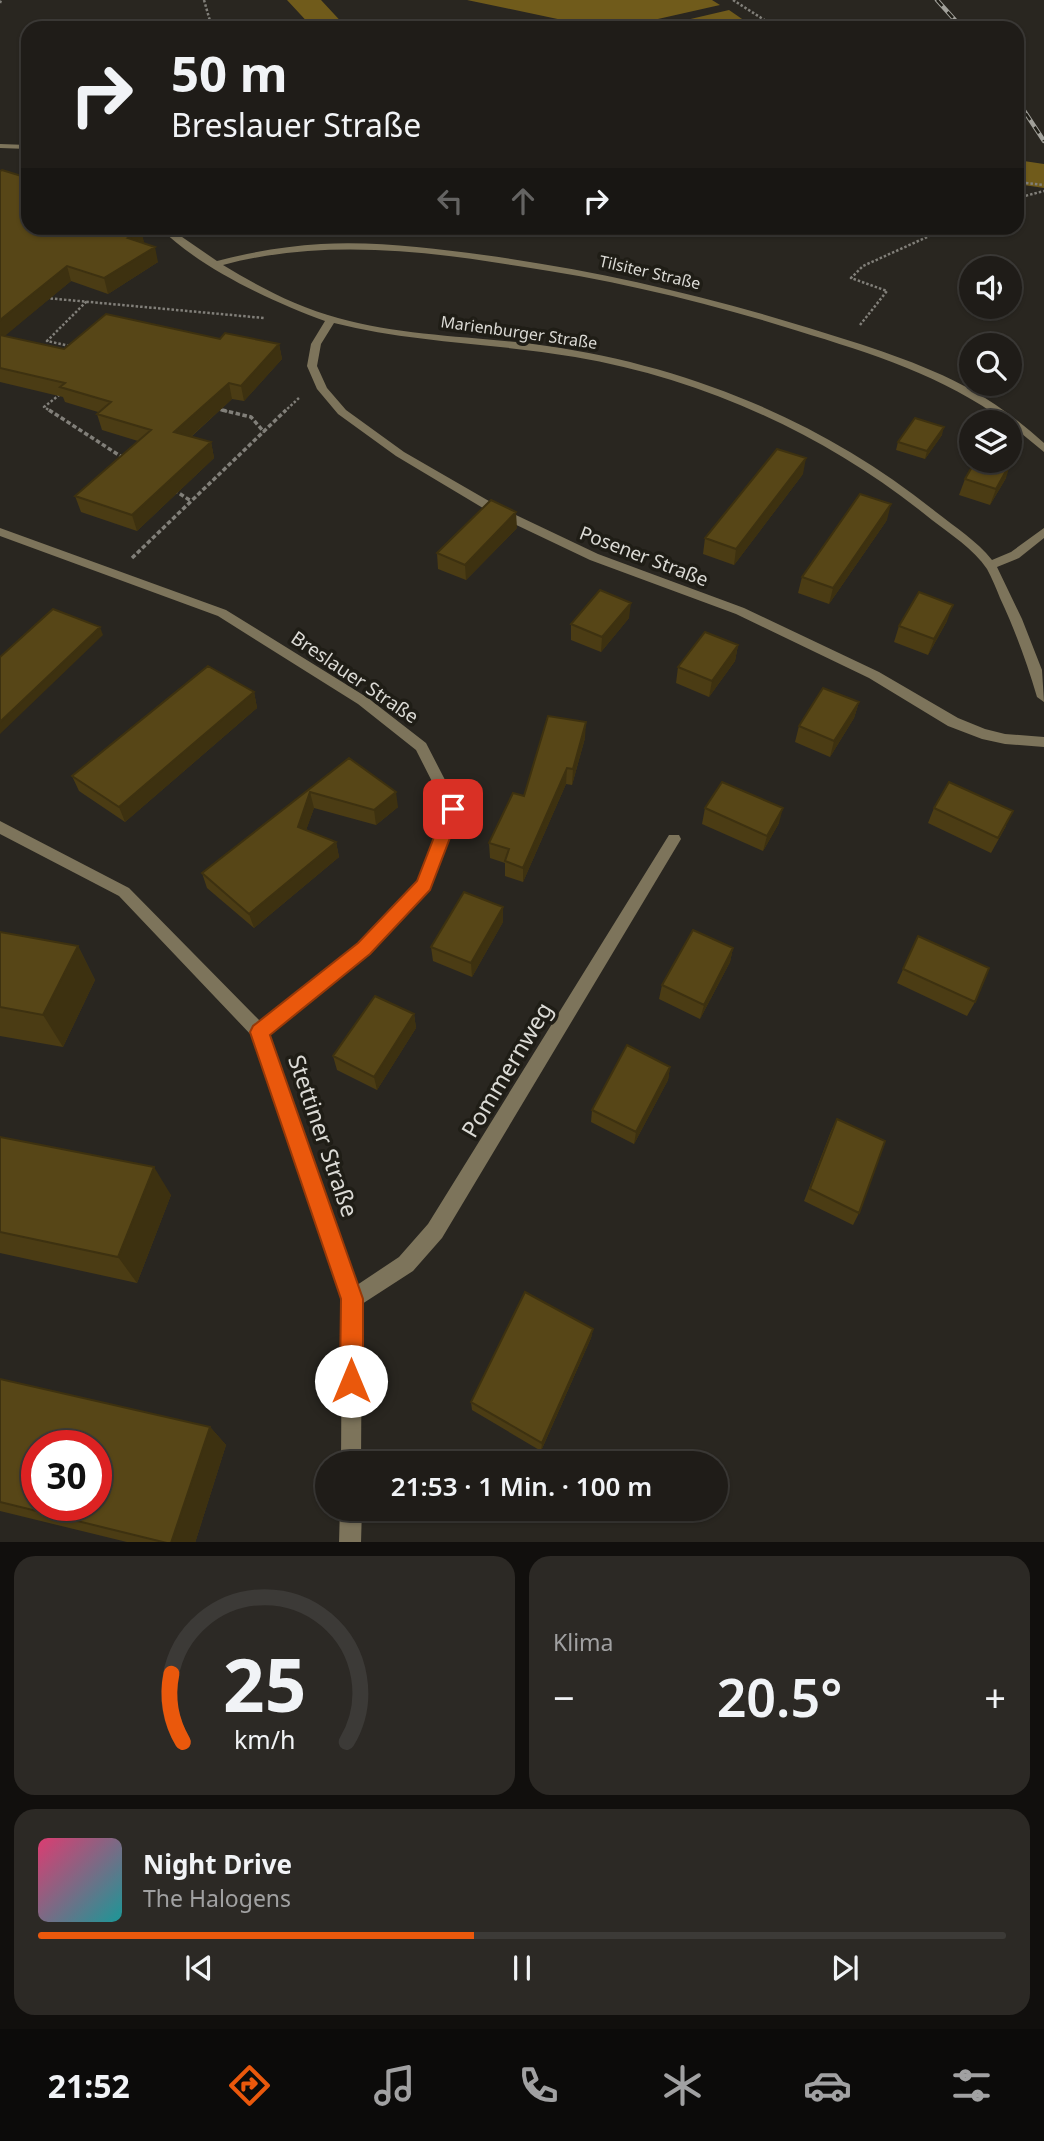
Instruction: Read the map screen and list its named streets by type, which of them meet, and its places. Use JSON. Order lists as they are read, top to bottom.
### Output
{
  "streets": {
    "street": [
      "Tilsiter Straße",
      "Marienburger Straße",
      "Posener Straße",
      "Breslauer Straße",
      "Pommernweg",
      "Stettiner Straße"
    ]
  },
  "crossings": [
    ["Tilsiter Straße", "Marienburger Straße"],
    ["Marienburger Straße", "Posener Straße"],
    ["Breslauer Straße", "Stettiner Straße"],
    ["Pommernweg", "Stettiner Straße"]
  ],
  "page": {
    "turn": ["50 m", "Breslauer Straße"],
    "limit": "30",
    "trip": "21:53 · 1 Min. · 100 m",
    "tile": "Klima",
    "heat": ["−", "20.5°", "+"],
    "song": ["Night Drive", "The Halogens"],
    "tabs": "21:52",
    "gauge": ["25", "km/h"]
  }
}
